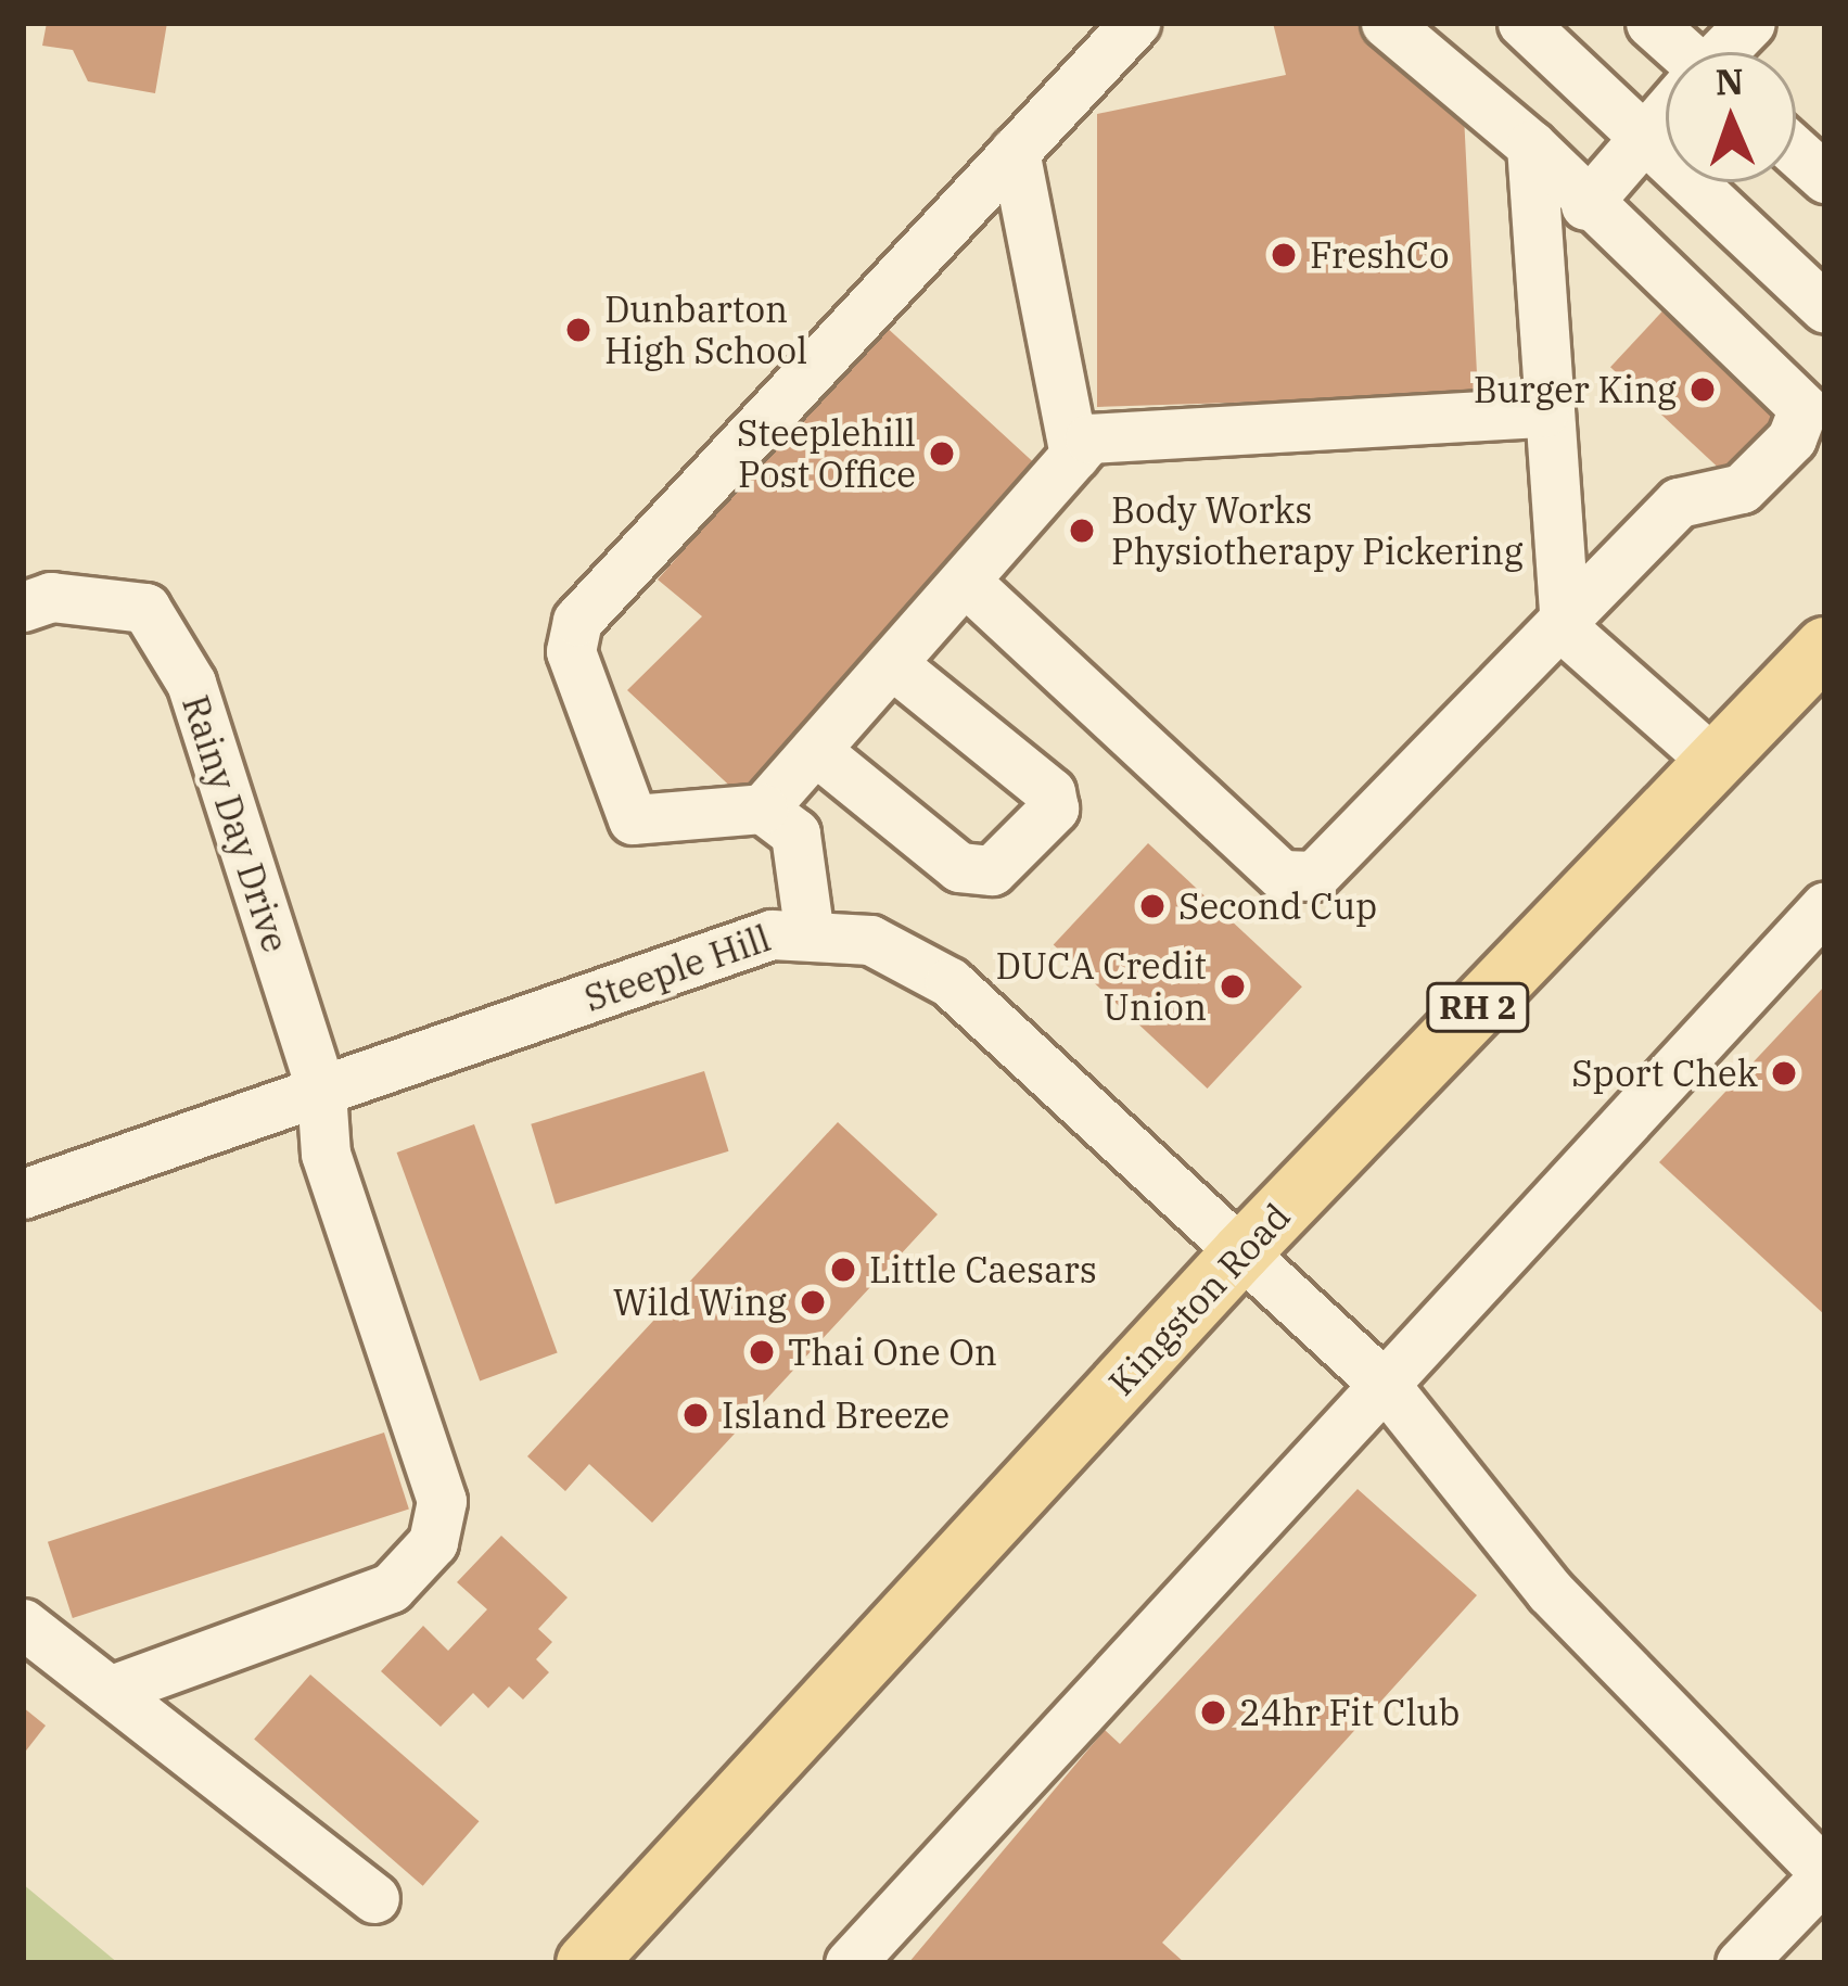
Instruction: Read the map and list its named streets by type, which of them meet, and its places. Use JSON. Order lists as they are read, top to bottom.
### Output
{
  "streets": {
    "main road": ["RH 2", "Kingston Road"],
    "street": ["Rainy Day Drive", "Steeple Hill"]
  },
  "crossings": [
    ["Rainy Day Drive", "Steeple Hill"],
    ["Steeple Hill", "Kingston Road"]
  ],
  "places": [
    "FreshCo",
    "Dunbarton High School",
    "Burger King",
    "Steeplehill Post Office",
    "Body Works Physiotherapy Pickering",
    "Second Cup",
    "DUCA Credit Union",
    "Sport Chek",
    "Little Caesars",
    "Wild Wing",
    "Thai One On",
    "Island Breeze",
    "24hr Fit Club"
  ],
  "north": "top"
}
